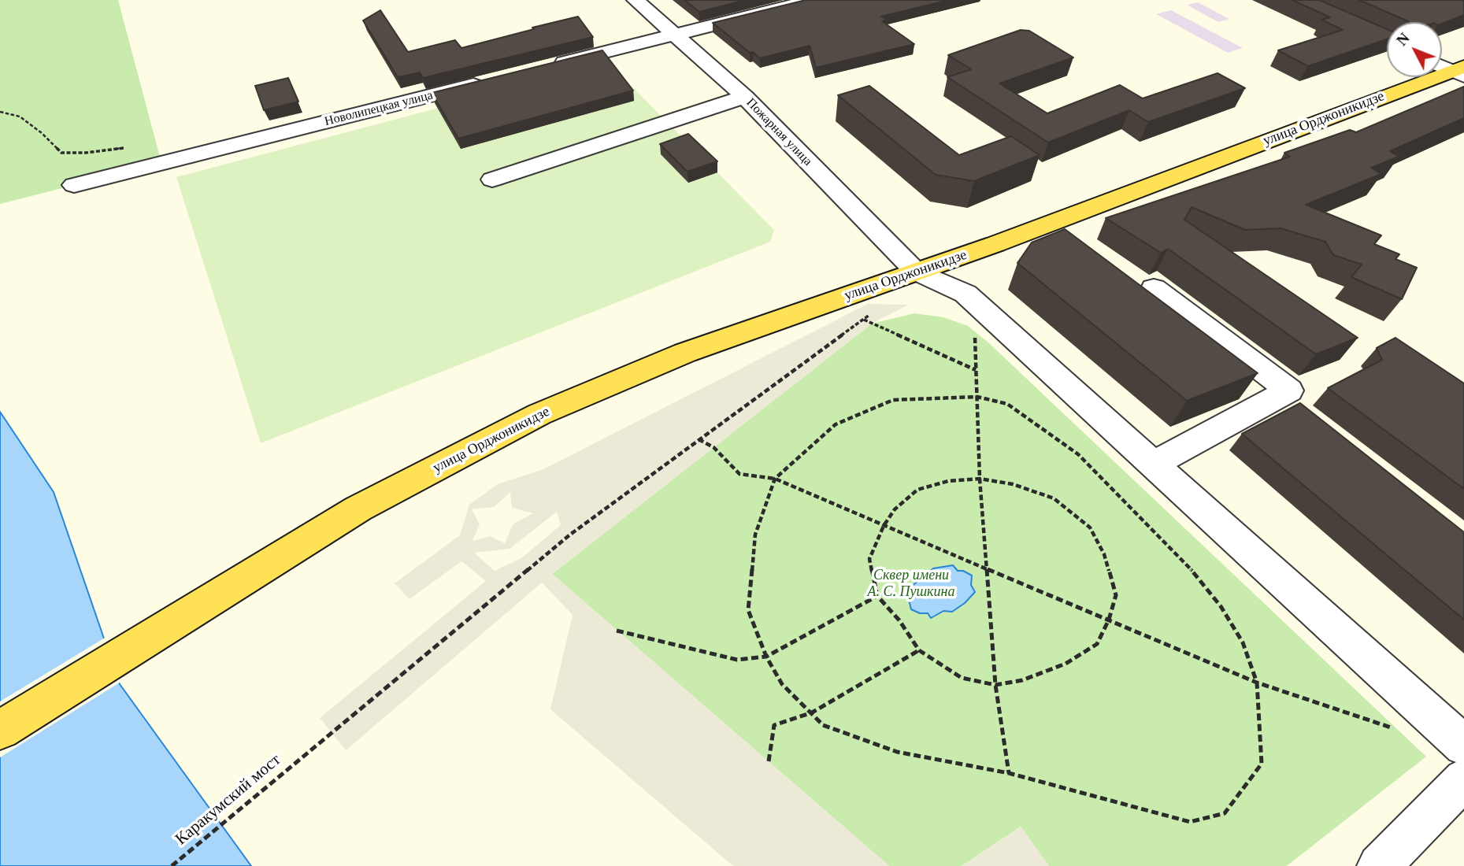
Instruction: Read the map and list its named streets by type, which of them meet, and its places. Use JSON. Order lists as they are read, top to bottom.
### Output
{
  "streets": {
    "main road": ["улица Орджоникидзе"],
    "street": ["Новолипецкая улица", "Пожарная улица"],
    "path": ["Каракумский мост"]
  },
  "crossings": [
    ["улица Орджоникидзе", "Пожарная улица"]
  ],
  "parks": ["Сквер имени А. С. Пушкина"],
  "north": "top left"
}
